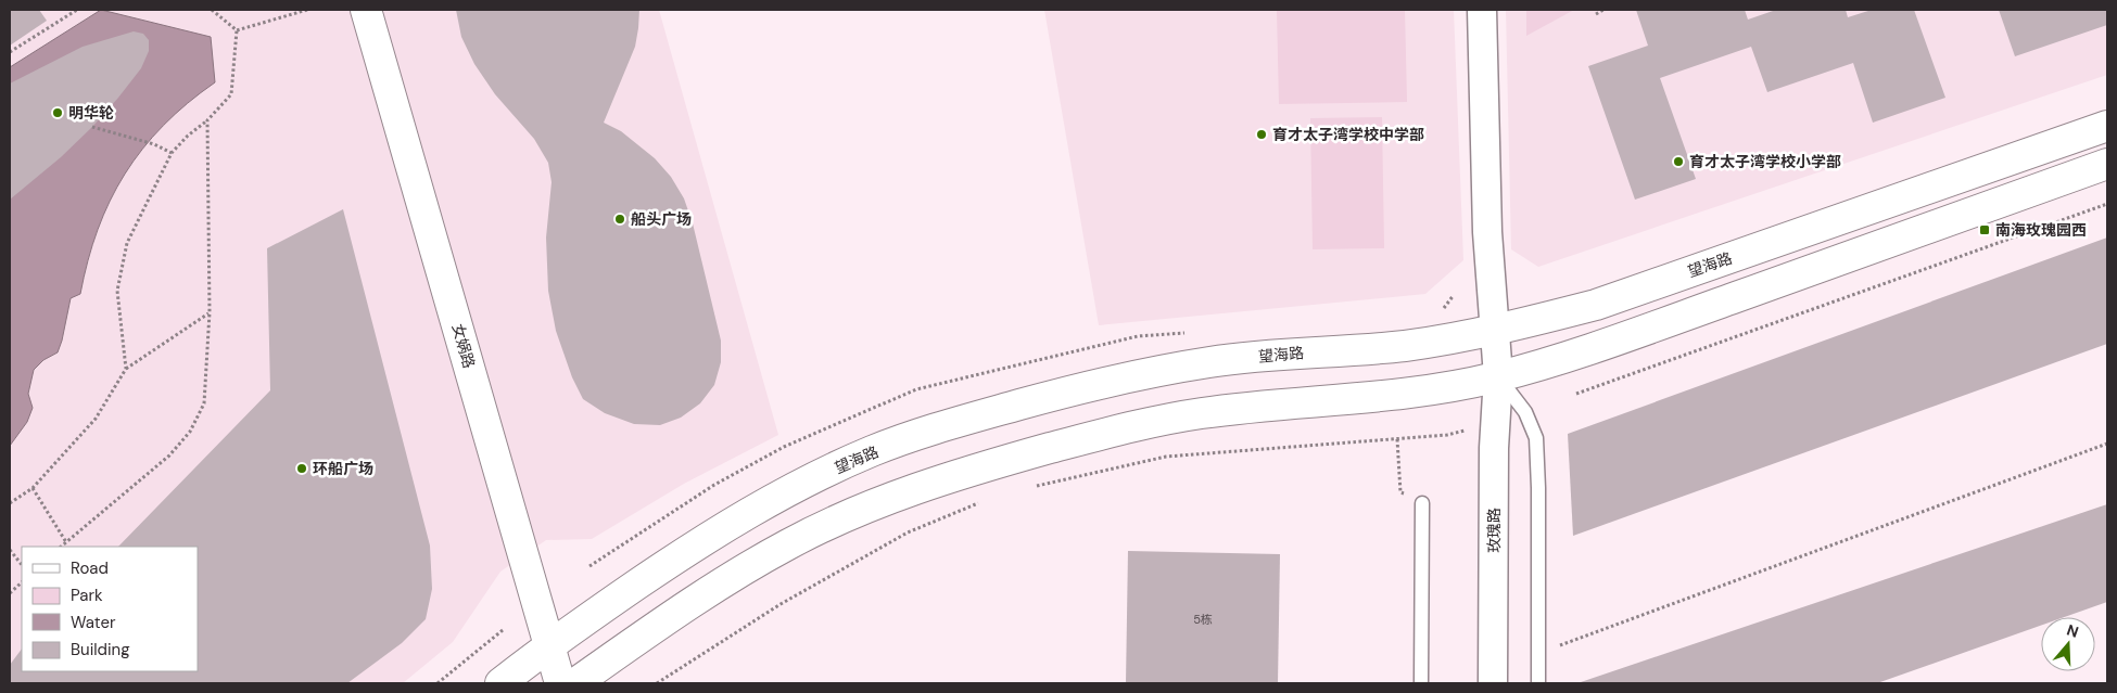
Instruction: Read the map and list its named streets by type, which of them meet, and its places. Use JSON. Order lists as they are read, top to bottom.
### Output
{
  "streets": {
    "main road": ["望海路", "女娲路"],
    "street": ["玫瑰路"]
  },
  "crossings": [
    ["望海路", "女娲路"],
    ["望海路", "玫瑰路"]
  ],
  "places": {
    "other": [
      "明华轮",
      "育才太子湾学校中学部",
      "育才太子湾学校小学部",
      "船头广场",
      "环船广场"
    ],
    "transit": ["南海玫瑰园西"]
  },
  "house_numbers": ["5栋"],
  "legend": [
    "Road",
    "Park",
    "Water",
    "Building"
  ],
  "north": "top"
}
